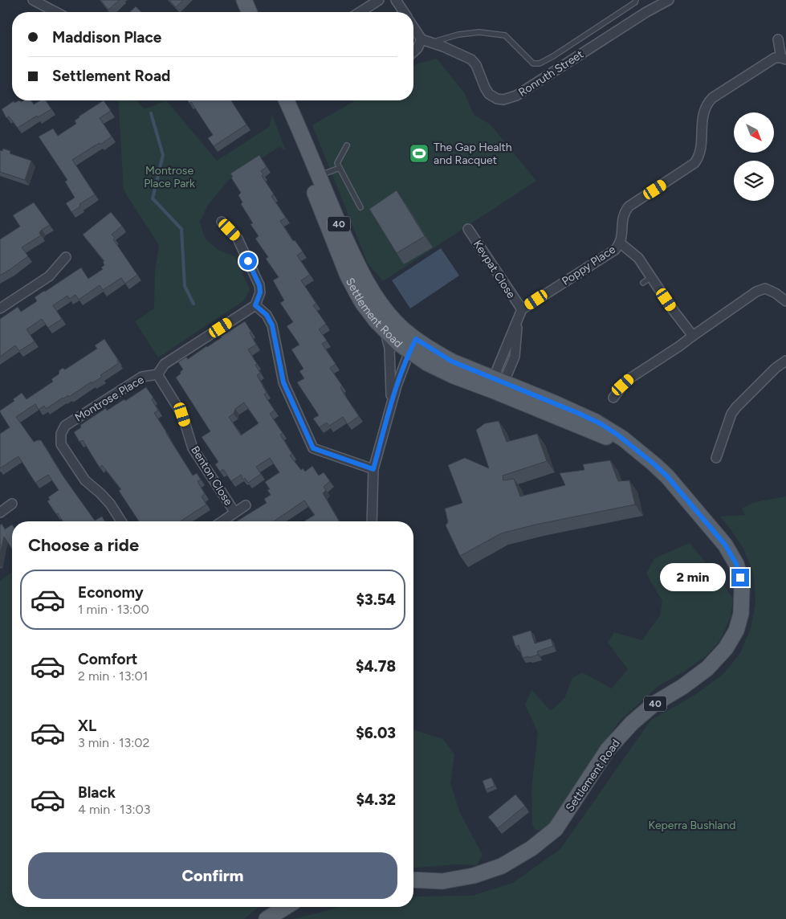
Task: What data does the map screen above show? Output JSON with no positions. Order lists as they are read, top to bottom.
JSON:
{
  "streets": {
    "main road": ["40", "Settlement Road"],
    "street": [
      "Ronruth Street",
      "Poppy Place",
      "Kevpat Close",
      "Montrose Place",
      "Benton Close"
    ]
  },
  "crossings": [
    ["Poppy Place", "Kevpat Close"],
    ["Montrose Place", "Benton Close"]
  ],
  "parks": ["Montrose Place Park", "Keperra Bushland"],
  "places": {
    "sports": ["The Gap Health and Racquet"]
  },
  "north": "bottom right",
  "page": {
    "banner": ["Maddison Place", "Settlement Road"],
    "heading": "Choose a ride",
    "bubble": "2 min",
    "list": [
      {
        "name": "Economy",
        "note": "1 min · 13:00",
        "value": "$3.54"
      },
      {
        "name": "Comfort",
        "note": "2 min · 13:01",
        "value": "$4.78"
      },
      {
        "name": "XL",
        "note": "3 min · 13:02",
        "value": "$6.03"
      },
      {
        "name": "Black",
        "note": "4 min · 13:03",
        "value": "$4.32"
      }
    ],
    "buttons": "Confirm"
  }
}
